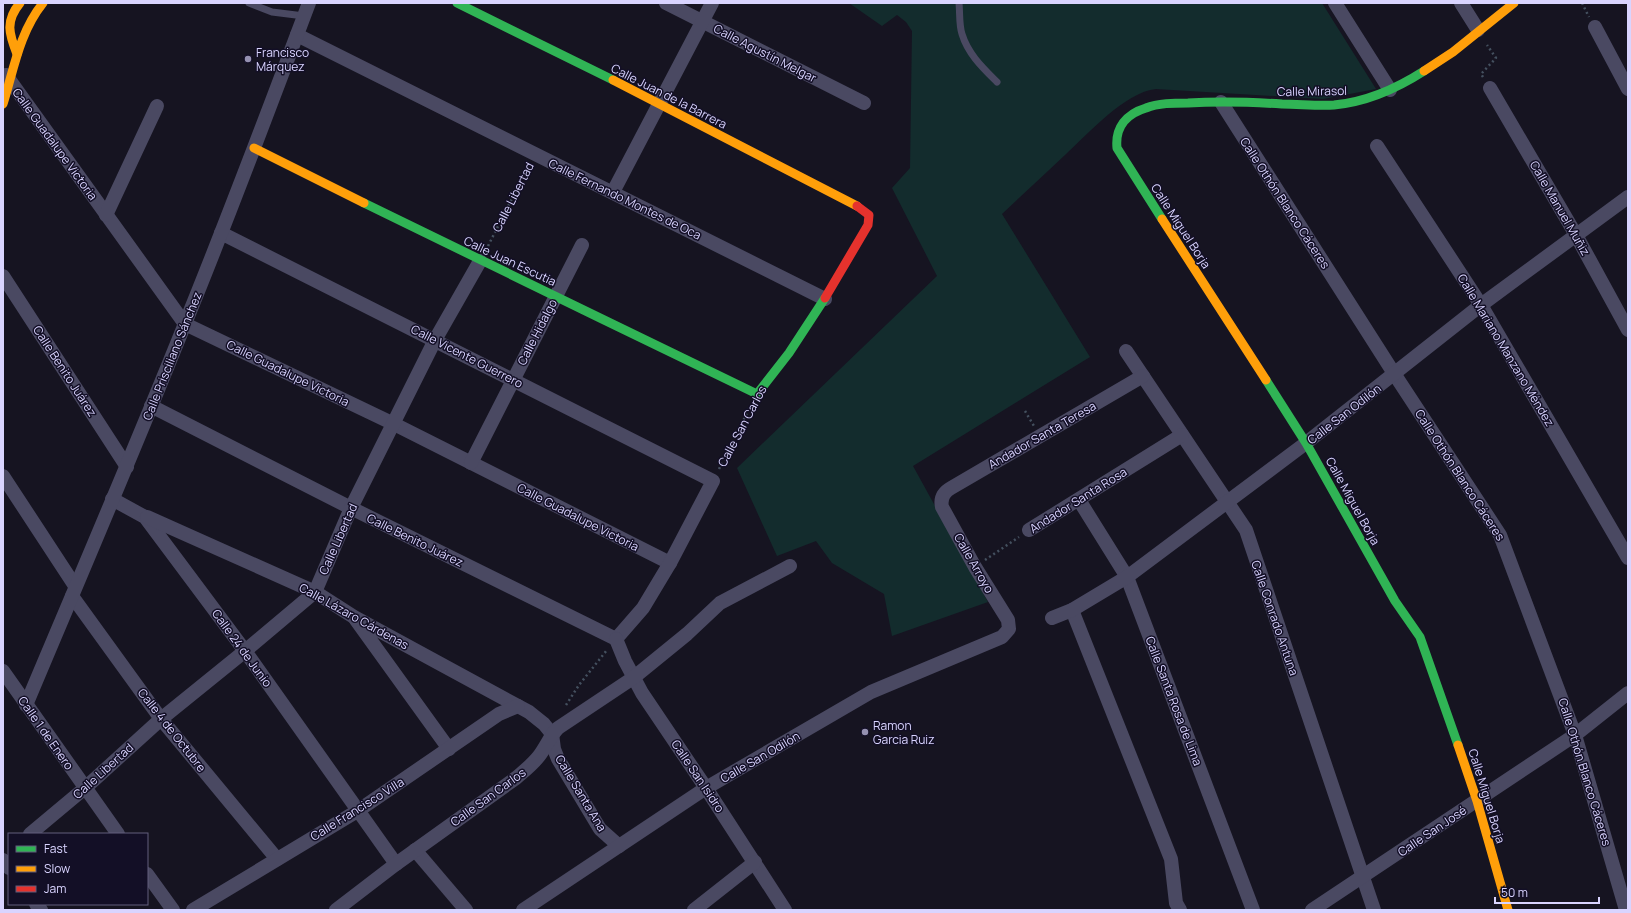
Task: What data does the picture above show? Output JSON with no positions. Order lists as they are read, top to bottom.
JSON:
{
  "streets": {
    "street": [
      "Calle Agustín Melgar",
      "Calle Mirasol",
      "Calle Juan de la Barrera",
      "Calle Guadalupe Victoria",
      "Calle Libertad",
      "Calle Fernando Montes de Oca",
      "Calle Othón Blanco Cáceres",
      "Calle Manuel Muñiz",
      "Calle Miguel Borja",
      "Calle Juan Escutia",
      "Calle Hidalgo",
      "Calle Mariano Manzano Méndez",
      "Calle Prisciliano Sánchez",
      "Calle Vicente Guerrero",
      "Calle Benito Juárez",
      "Calle San Odilón",
      "Calle San Carlos",
      "Andador Santa Teresa",
      "Andador Santa Rosa",
      "Calle Arroyo",
      "Calle Lázaro Cárdenas",
      "Calle Conrado Antuna",
      "Calle 24 de Junio",
      "Calle Santa Rosa de Lima",
      "Calle 4 de Octubre",
      "Calle 1 de Enero",
      "Calle San Isidro",
      "Calle Santa Ana",
      "Calle Francisco Villa",
      "Calle San José"
    ]
  },
  "crossings": [
    ["Calle Mirasol", "Calle Othón Blanco Cáceres"],
    ["Calle Mirasol", "Calle Miguel Borja"],
    ["Calle Juan de la Barrera", "Calle San Carlos"],
    ["Calle Guadalupe Victoria", "Calle Libertad"],
    ["Calle Guadalupe Victoria", "Calle Hidalgo"],
    ["Calle Guadalupe Victoria", "Calle Prisciliano Sánchez"],
    ["Calle Guadalupe Victoria", "Calle San Carlos"],
    ["Calle Libertad", "Calle Fernando Montes de Oca"],
    ["Calle Libertad", "Calle Juan Escutia"],
    ["Calle Libertad", "Calle Vicente Guerrero"],
    ["Calle Libertad", "Calle Benito Juárez"],
    ["Calle Libertad", "Calle Lázaro Cárdenas"],
    ["Calle Libertad", "Calle 24 de Junio"],
    ["Calle Libertad", "Calle 4 de Octubre"],
    ["Calle Libertad", "Calle 1 de Enero"],
    ["Calle Fernando Montes de Oca", "Calle Prisciliano Sánchez"],
    ["Calle Fernando Montes de Oca", "Calle San Carlos"],
    ["Calle Othón Blanco Cáceres", "Calle San Odilón"],
    ["Calle Othón Blanco Cáceres", "Calle San José"],
    ["Calle Manuel Muñiz", "Calle San Odilón"],
    ["Calle Miguel Borja", "Calle San Odilón"],
    ["Calle Miguel Borja", "Calle San José"],
    ["Calle Juan Escutia", "Calle Hidalgo"],
    ["Calle Juan Escutia", "Calle Prisciliano Sánchez"],
    ["Calle Juan Escutia", "Calle San Carlos"],
    ["Calle Hidalgo", "Calle Vicente Guerrero"],
    ["Calle Mariano Manzano Méndez", "Calle San Odilón"],
    ["Calle Prisciliano Sánchez", "Calle Vicente Guerrero"],
    ["Calle Prisciliano Sánchez", "Calle Benito Juárez"],
    ["Calle Prisciliano Sánchez", "Calle 24 de Junio"],
    ["Calle Prisciliano Sánchez", "Calle 4 de Octubre"],
    ["Calle Prisciliano Sánchez", "Calle 1 de Enero"],
    ["Calle Vicente Guerrero", "Calle San Carlos"],
    ["Calle Benito Juárez", "Calle San Carlos"],
    ["Calle Benito Juárez", "Calle San Isidro"],
    ["Calle San Odilón", "Calle Arroyo"],
    ["Calle San Odilón", "Calle Conrado Antuna"],
    ["Calle San Odilón", "Calle Santa Rosa de Lima"],
    ["Calle San Odilón", "Calle San Isidro"],
    ["Calle San Odilón", "Calle Santa Ana"],
    ["Calle San Carlos", "Calle Lázaro Cárdenas"],
    ["Calle San Carlos", "Calle 24 de Junio"],
    ["Calle San Carlos", "Calle San Isidro"],
    ["Calle San Carlos", "Calle Santa Ana"],
    ["Andador Santa Teresa", "Calle Arroyo"],
    ["Andador Santa Teresa", "Calle Conrado Antuna"],
    ["Andador Santa Rosa", "Calle Arroyo"],
    ["Andador Santa Rosa", "Calle Conrado Antuna"],
    ["Andador Santa Rosa", "Calle Santa Rosa de Lima"],
    ["Calle Lázaro Cárdenas", "Calle 24 de Junio"],
    ["Calle Lázaro Cárdenas", "Calle Santa Ana"],
    ["Calle Lázaro Cárdenas", "Calle Francisco Villa"],
    ["Calle Conrado Antuna", "Calle San José"],
    ["Calle 24 de Junio", "Calle Francisco Villa"],
    ["Calle 4 de Octubre", "Calle Francisco Villa"]
  ],
  "places": ["Francisco Márquez", "Ramon Garcia Ruiz"],
  "legend": ["Fast", "Slow", "Jam"],
  "scale_bar": "50 m"
}
